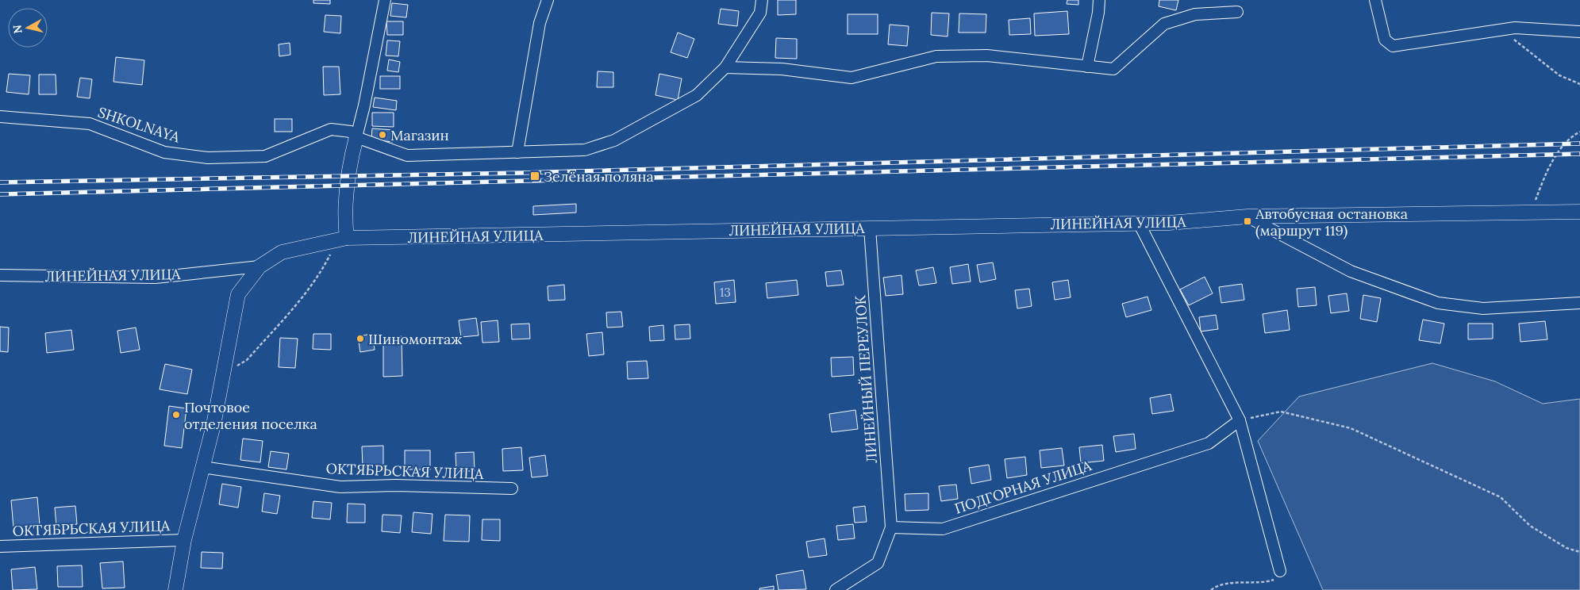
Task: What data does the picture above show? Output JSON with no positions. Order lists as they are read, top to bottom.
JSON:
{
  "streets": {
    "street": [
      "SHKOLNAYA",
      "ЛИНЕЙНАЯ УЛИЦА",
      "ЛИНЕЙНЫЙ ПЕРЕУЛОК",
      "ОКТЯБРЬСКАЯ УЛИЦА",
      "ПОДГОРНАЯ УЛИЦА"
    ]
  },
  "crossings": [
    ["ЛИНЕЙНАЯ УЛИЦА", "ЛИНЕЙНЫЙ ПЕРЕУЛОК"],
    ["ЛИНЕЙНЫЙ ПЕРЕУЛОК", "ПОДГОРНАЯ УЛИЦА"]
  ],
  "places": {
    "other": ["Магазин", "Шиномонтаж", "Почтовое отделения поселка"],
    "transit": ["Зелёная поляна", "Автобусная остановка (маршрут 119)"]
  },
  "house_numbers": ["13"],
  "north": "left"
}
